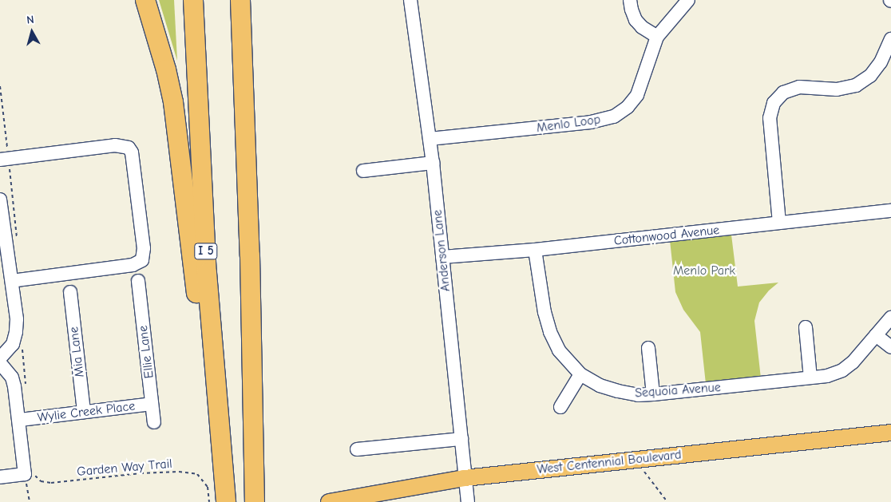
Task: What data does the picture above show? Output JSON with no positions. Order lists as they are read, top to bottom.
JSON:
{
  "streets": {
    "highway": ["I 5"],
    "main road": ["West Centennial Boulevard"],
    "street": [
      "Menlo Loop",
      "Cottonwood Avenue",
      "Anderson Lane",
      "Mia Lane",
      "Ellie Lane",
      "Sequoia Avenue",
      "Wylie Creek Place"
    ],
    "path": ["Garden Way Trail"]
  },
  "crossings": [
    ["Menlo Loop", "Anderson Lane"],
    ["Cottonwood Avenue", "Anderson Lane"],
    ["Cottonwood Avenue", "Sequoia Avenue"],
    ["Anderson Lane", "West Centennial Boulevard"],
    ["Mia Lane", "Wylie Creek Place"],
    ["Ellie Lane", "Wylie Creek Place"]
  ],
  "parks": ["Menlo Park"],
  "north": "top"
}
